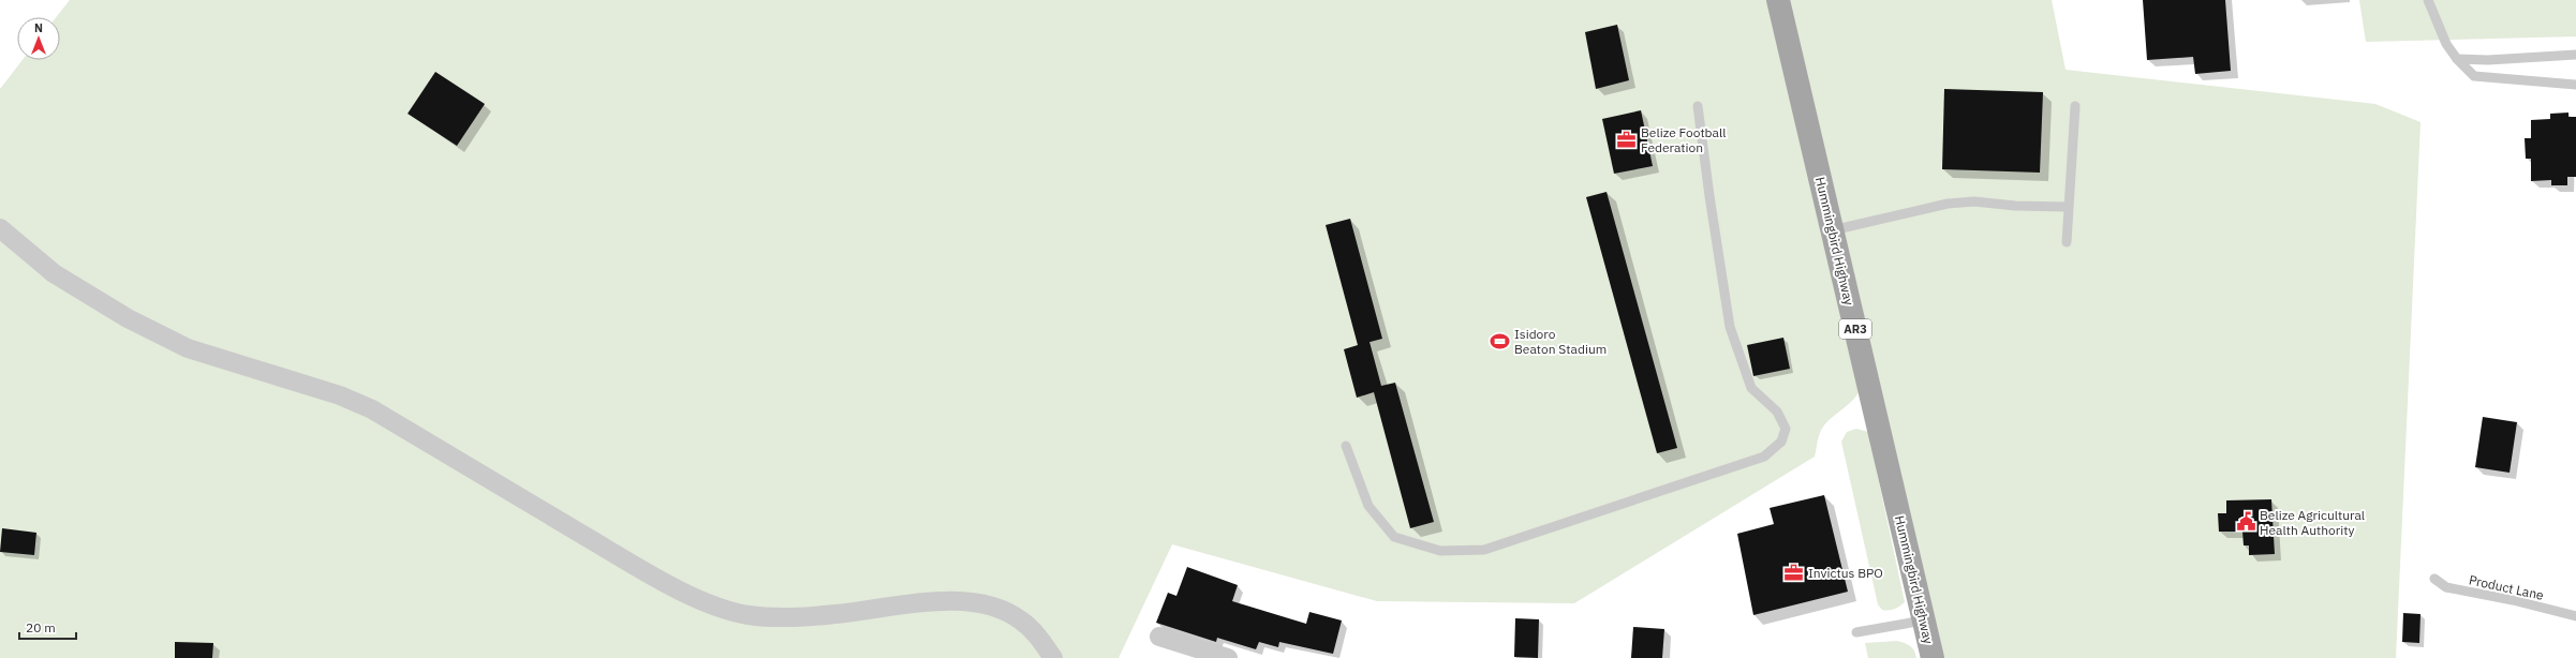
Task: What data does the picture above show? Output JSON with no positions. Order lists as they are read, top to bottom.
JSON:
{
  "streets": {
    "main road": ["Hummingbird Highway", "AR3"],
    "lane": ["Product Lane"]
  },
  "places": {
    "office": ["Belize Football Federation", "Invictus BPO"],
    "sports": ["Isidoro Beaton Stadium"],
    "public building": ["Belize Agricultural Health Authority"]
  },
  "scale_bar": "20 m",
  "north": "top"
}
